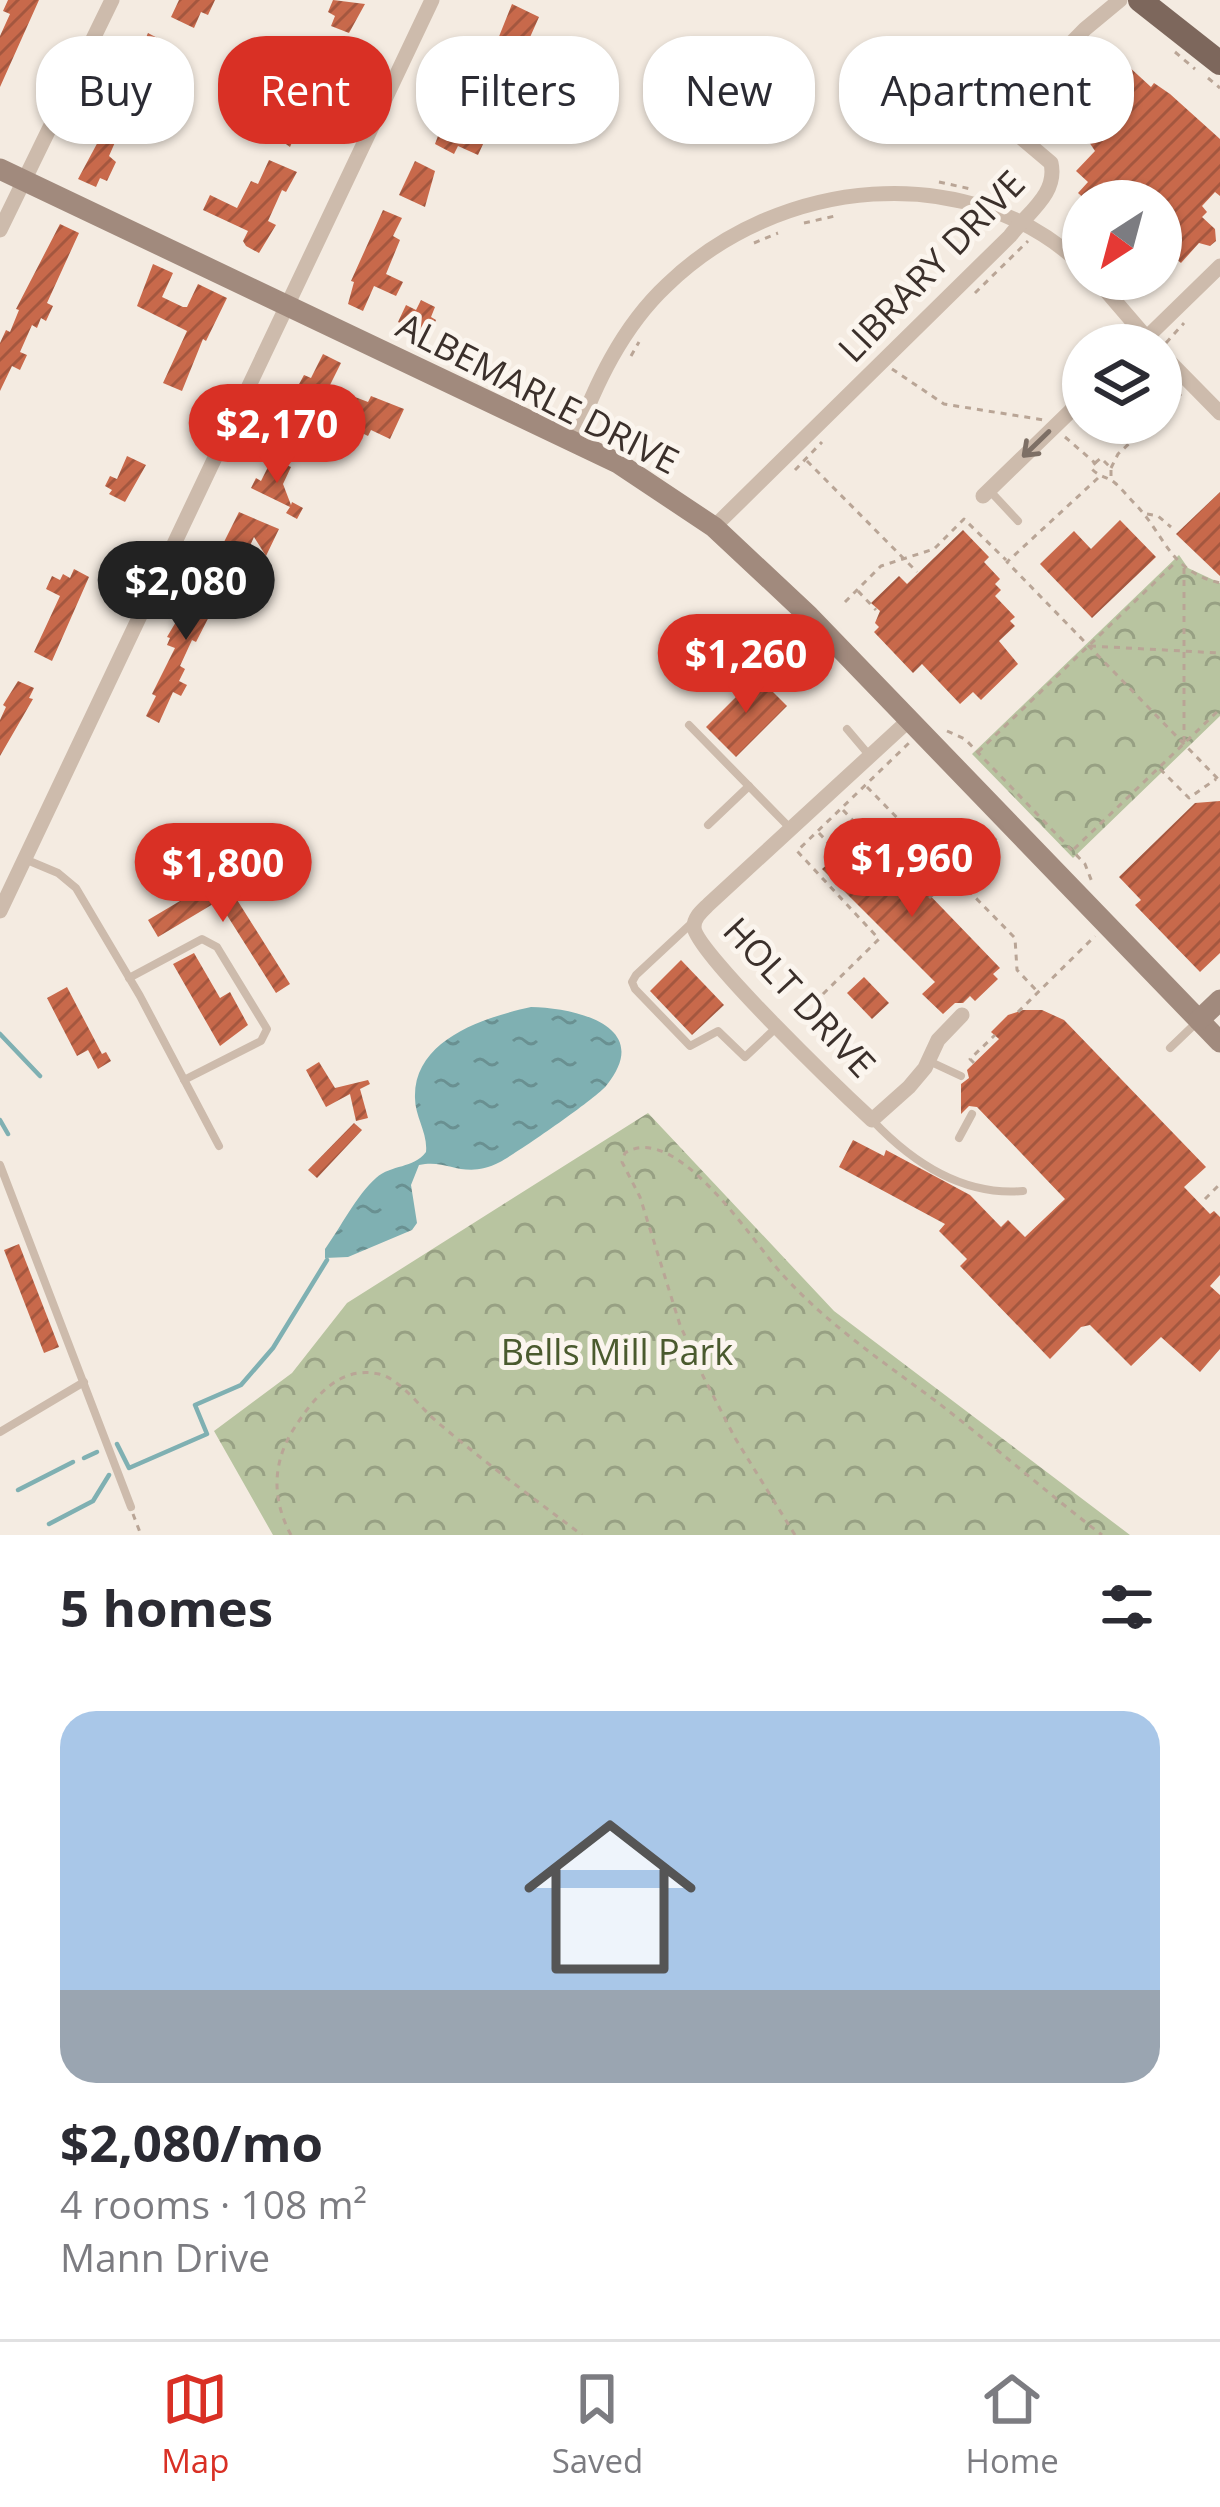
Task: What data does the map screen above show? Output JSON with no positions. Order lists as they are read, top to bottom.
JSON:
{
  "streets": {
    "street": ["LIBRARY DRIVE", "ALBEMARLE DRIVE", "HOLT DRIVE"]
  },
  "crossings": [
    ["LIBRARY DRIVE", "ALBEMARLE DRIVE"],
    ["ALBEMARLE DRIVE", "HOLT DRIVE"]
  ],
  "parks": ["Bells Mill Park"],
  "north": "bottom left",
  "page": {
    "chip": [
      "Buy",
      "Rent",
      "Filters",
      "New",
      "Apartment"
    ],
    "price": [
      "$2,170",
      "$2,080",
      "$1,260",
      "$1,960",
      "$1,800"
    ],
    "heading": "5 homes",
    "list": [
      {
        "name": "$2,080/mo",
        "note": "4 rooms · 108 m² · Mann Drive"
      }
    ],
    "tabs": ["Map", "Saved", "Home"]
  }
}
